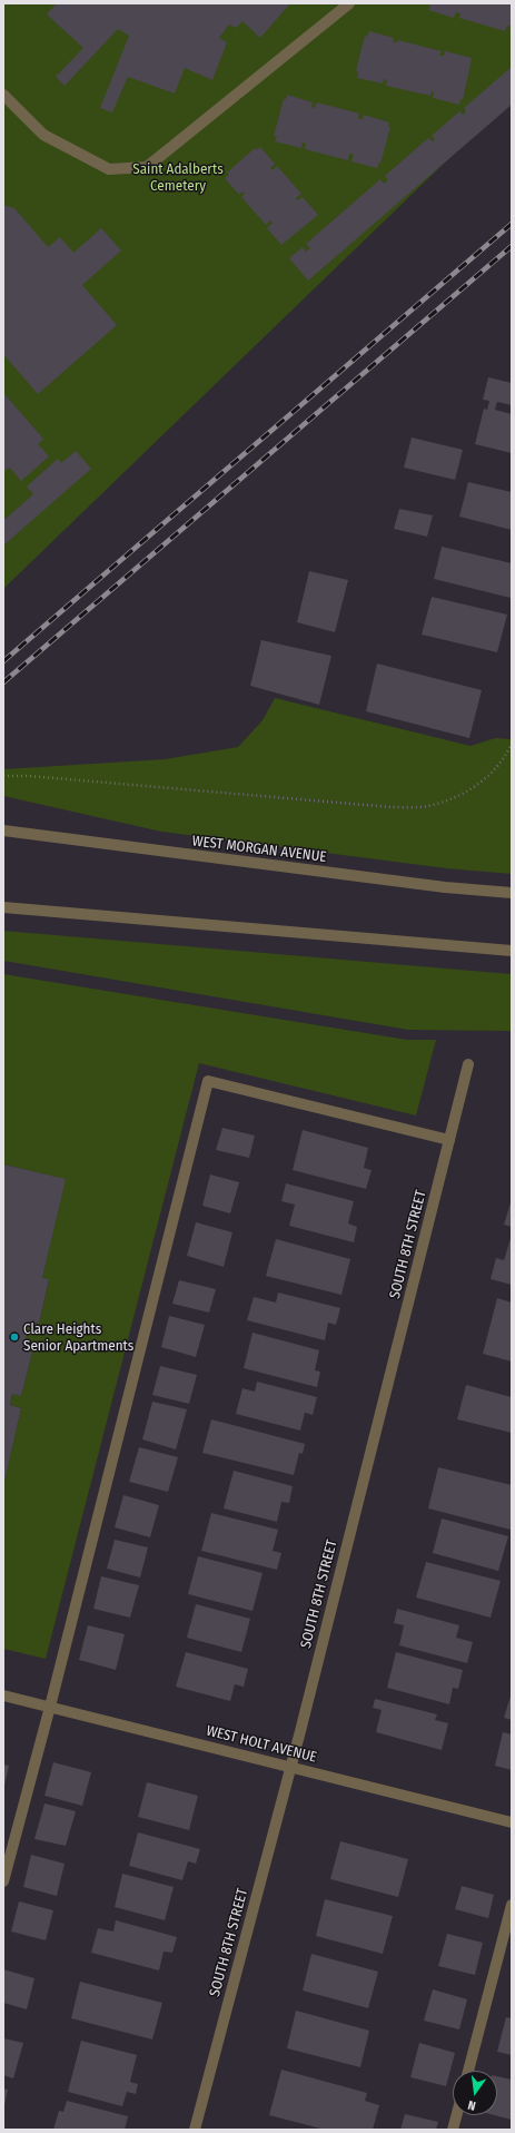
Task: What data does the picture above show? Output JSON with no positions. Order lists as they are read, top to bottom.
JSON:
{
  "streets": {
    "street": ["WEST MORGAN AVENUE", "SOUTH 8TH STREET", "WEST HOLT AVENUE"]
  },
  "crossings": [
    ["SOUTH 8TH STREET", "WEST HOLT AVENUE"]
  ],
  "parks": ["Saint Adalberts Cemetery"],
  "places": ["Clare Heights Senior Apartments"],
  "north": "bottom"
}
